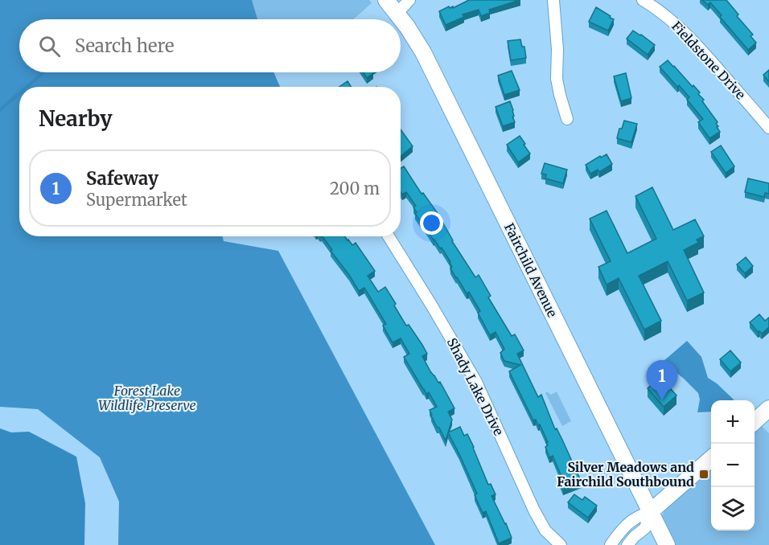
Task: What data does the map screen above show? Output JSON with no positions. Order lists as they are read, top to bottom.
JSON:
{
  "streets": {
    "main road": ["Fairchild Avenue"],
    "street": ["Fieldstone Drive", "Shady Lake Drive"]
  },
  "parks": ["Forest Lake Wildlife Preserve"],
  "places": {
    "transit": ["Silver Meadows and Fairchild Southbound"]
  },
  "page": {
    "search": "Search here",
    "heading": "Nearby",
    "list": [
      {
        "mark": "1",
        "name": "Safeway",
        "note": "Supermarket",
        "value": "200 m"
      }
    ],
    "pins": "1",
    "map_buttons": ["+", "−"]
  }
}
